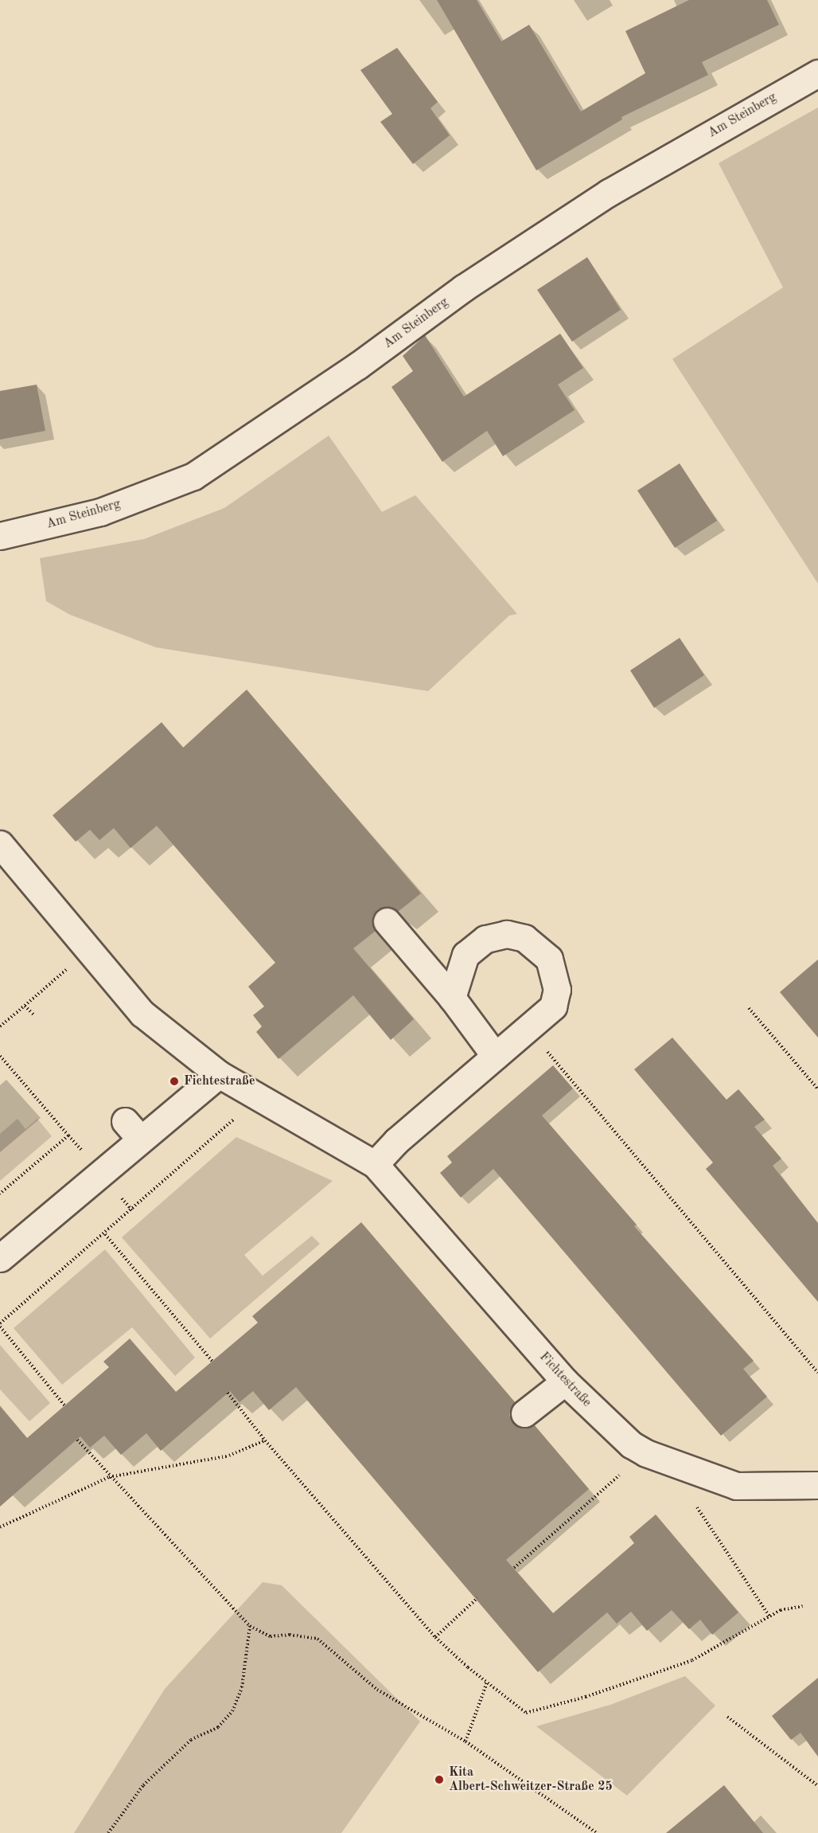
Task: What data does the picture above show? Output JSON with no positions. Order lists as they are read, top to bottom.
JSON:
{
  "streets": {
    "street": ["Am Steinberg", "Fichtestraße"]
  },
  "places": ["Fichtestraße", "Kita Albert-Schweitzer-Straße 25"]
}
